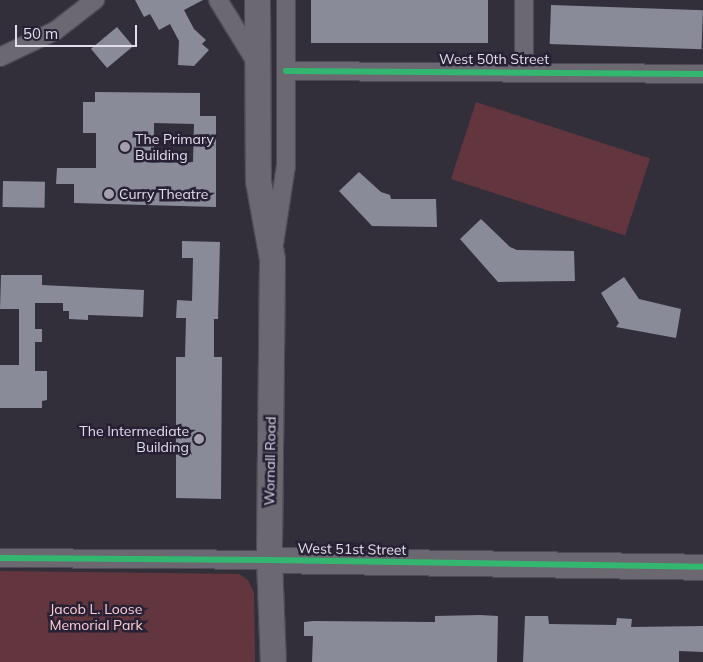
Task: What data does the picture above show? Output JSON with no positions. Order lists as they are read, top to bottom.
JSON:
{
  "streets": {
    "main road": ["Wornall Road", "West 51st Street"],
    "street": ["West 50th Street"]
  },
  "crossings": [
    ["West 50th Street", "Wornall Road"],
    ["Wornall Road", "West 51st Street"]
  ],
  "parks": ["Jacob L. Loose Memorial Park"],
  "places": ["The Primary Building", "Curry Theatre", "The Intermediate Building"],
  "scale_bar": "50 m"
}
